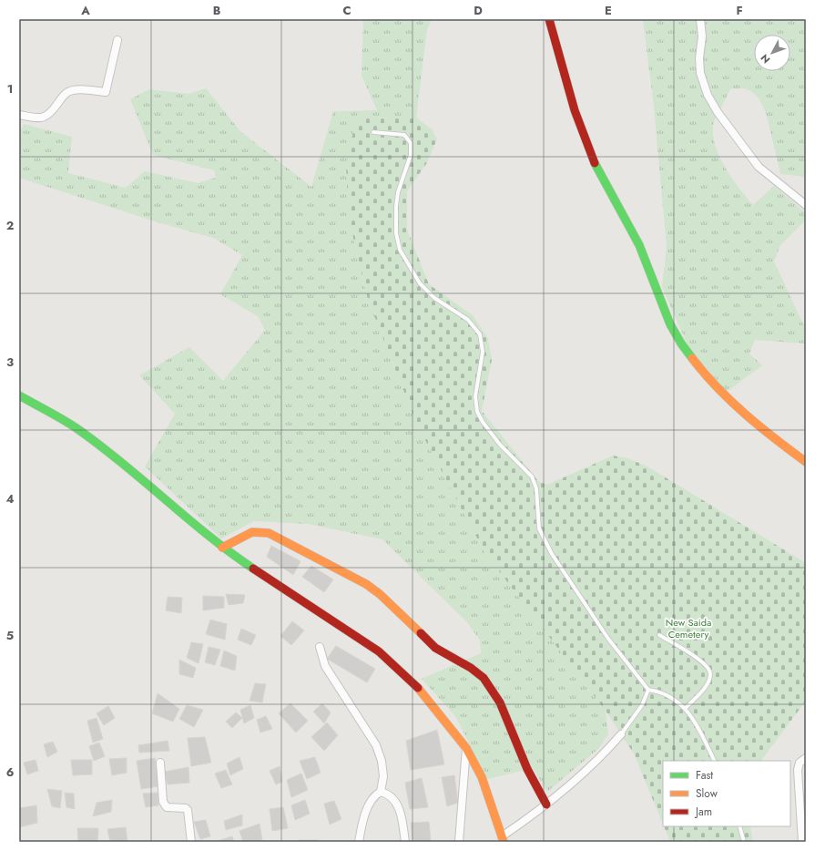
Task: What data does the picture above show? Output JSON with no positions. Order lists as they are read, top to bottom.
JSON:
{
  "parks": ["New Saida Cemetery"],
  "legend": ["Fast", "Slow", "Jam"],
  "north": "bottom left",
  "grid": {
    "columns": [
      "A",
      "B",
      "C",
      "D",
      "E",
      "F"
    ],
    "rows": [
      "1",
      "2",
      "3",
      "4",
      "5",
      "6"
    ]
  }
}
